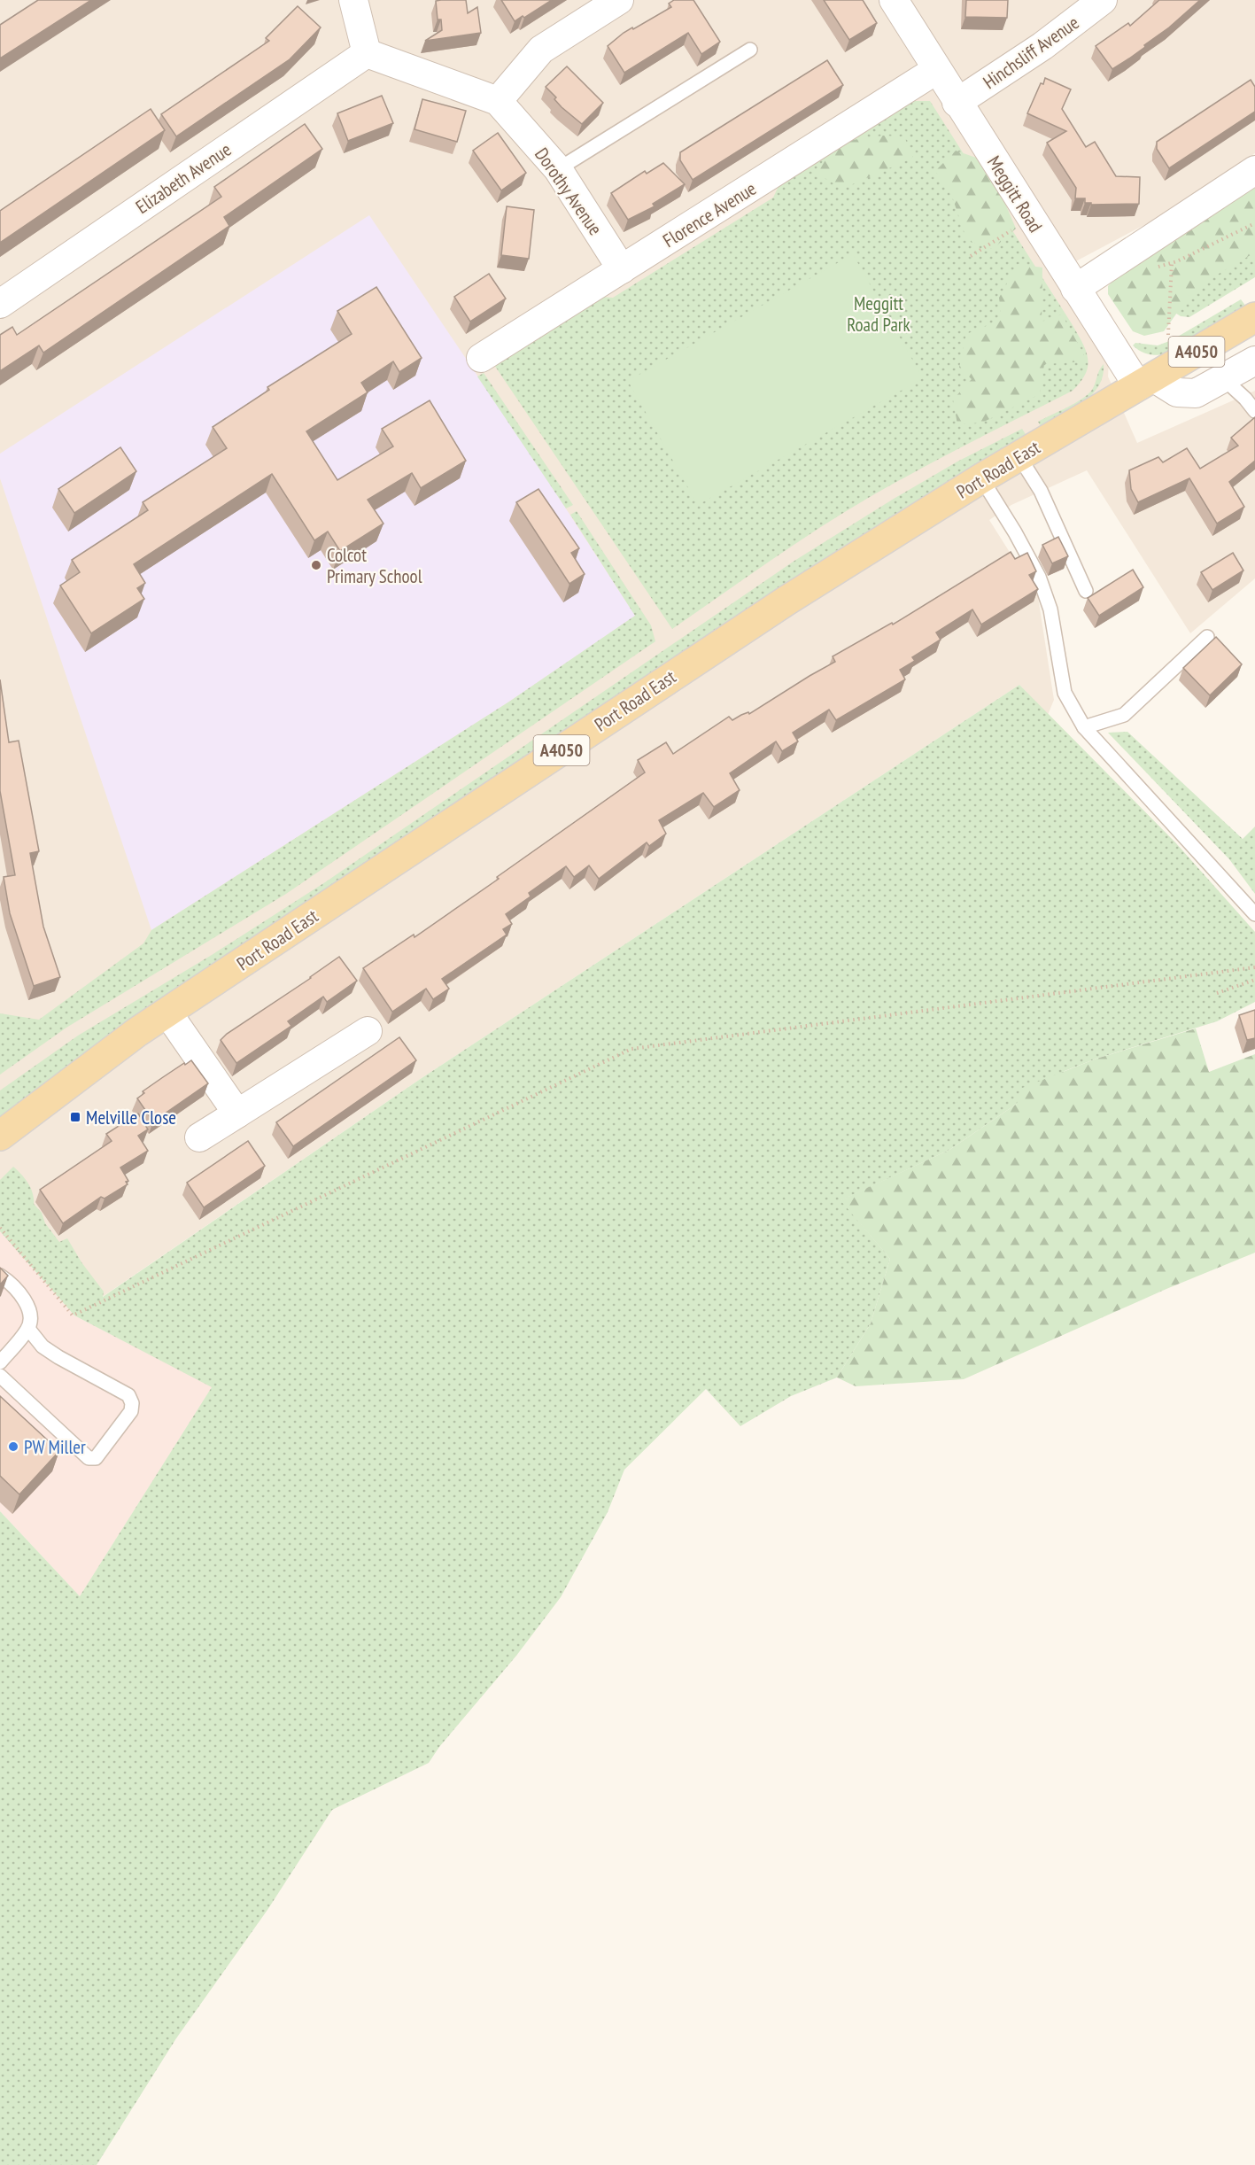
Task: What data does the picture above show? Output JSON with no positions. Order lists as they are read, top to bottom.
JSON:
{
  "streets": {
    "main road": ["A4050", "Port Road East"],
    "street": [
      "Hinchsliff Avenue",
      "Elizabeth Avenue",
      "Dorothy Avenue",
      "Meggitt Road",
      "Florence Avenue"
    ]
  },
  "crossings": [
    ["Hinchsliff Avenue", "Meggitt Road"],
    ["Elizabeth Avenue", "Dorothy Avenue"],
    ["Dorothy Avenue", "Florence Avenue"],
    ["Meggitt Road", "Florence Avenue"],
    ["Meggitt Road", "Port Road East"]
  ],
  "parks": ["Meggitt Road Park"],
  "places": {
    "other": ["Colcot Primary School", "PW Miller"],
    "transit": ["Melville Close"]
  }
}
